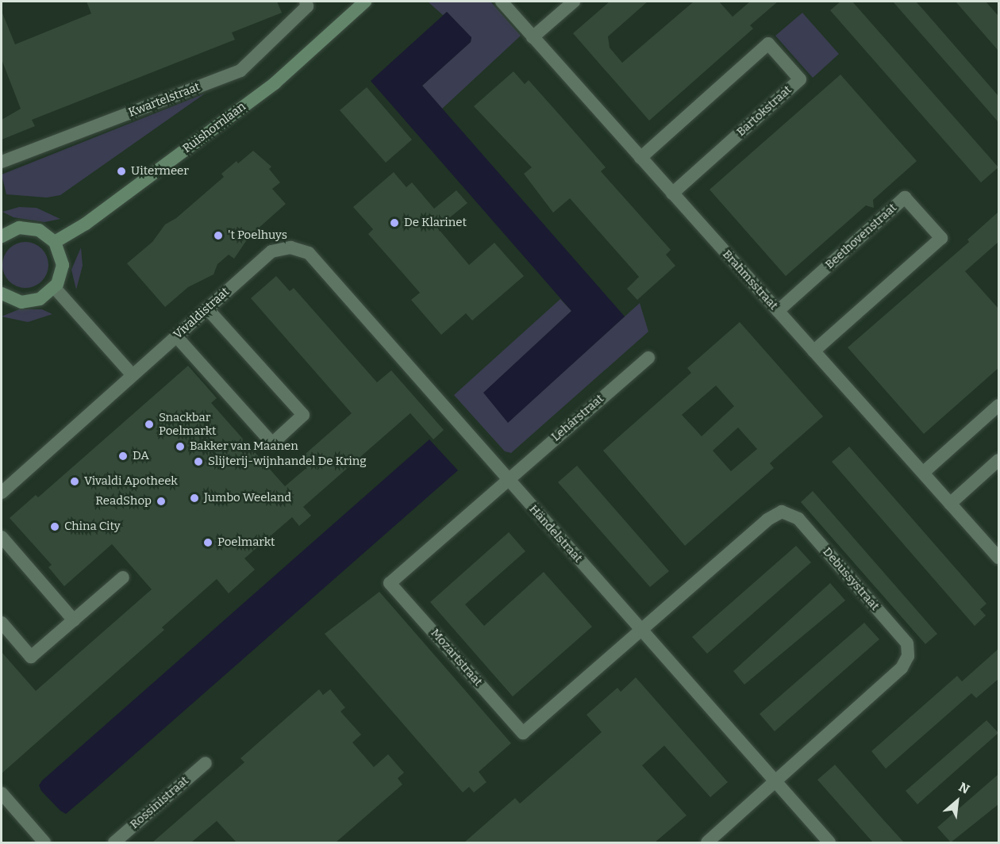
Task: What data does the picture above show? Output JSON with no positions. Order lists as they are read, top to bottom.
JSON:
{
  "streets": {
    "main road": ["Ruishornlaan"],
    "street": [
      "Kwartelstraat",
      "Bartokstraat",
      "Beethovenstraat",
      "Brahmsstraat",
      "Vivaldistraat",
      "Lehárstraat",
      "Händelstraat",
      "Debussystraat",
      "Mozartstraat",
      "Rossinistraat"
    ]
  },
  "crossings": [
    ["Bartokstraat", "Brahmsstraat"],
    ["Beethovenstraat", "Brahmsstraat"],
    ["Vivaldistraat", "Händelstraat"],
    ["Lehárstraat", "Händelstraat"],
    ["Lehárstraat", "Mozartstraat"],
    ["Händelstraat", "Debussystraat"],
    ["Händelstraat", "Mozartstraat"],
    ["Debussystraat", "Mozartstraat"]
  ],
  "places": [
    "Uitermeer",
    "De Klarinet",
    "'t Poelhuys",
    "Snackbar Poelmarkt",
    "Bakker van Maanen",
    "DA",
    "Slijterij-wijnhandel De Kring",
    "Vivaldi Apotheek",
    "Jumbo Weeland",
    "ReadShop",
    "China City",
    "Poelmarkt"
  ],
  "north": "top right"
}
